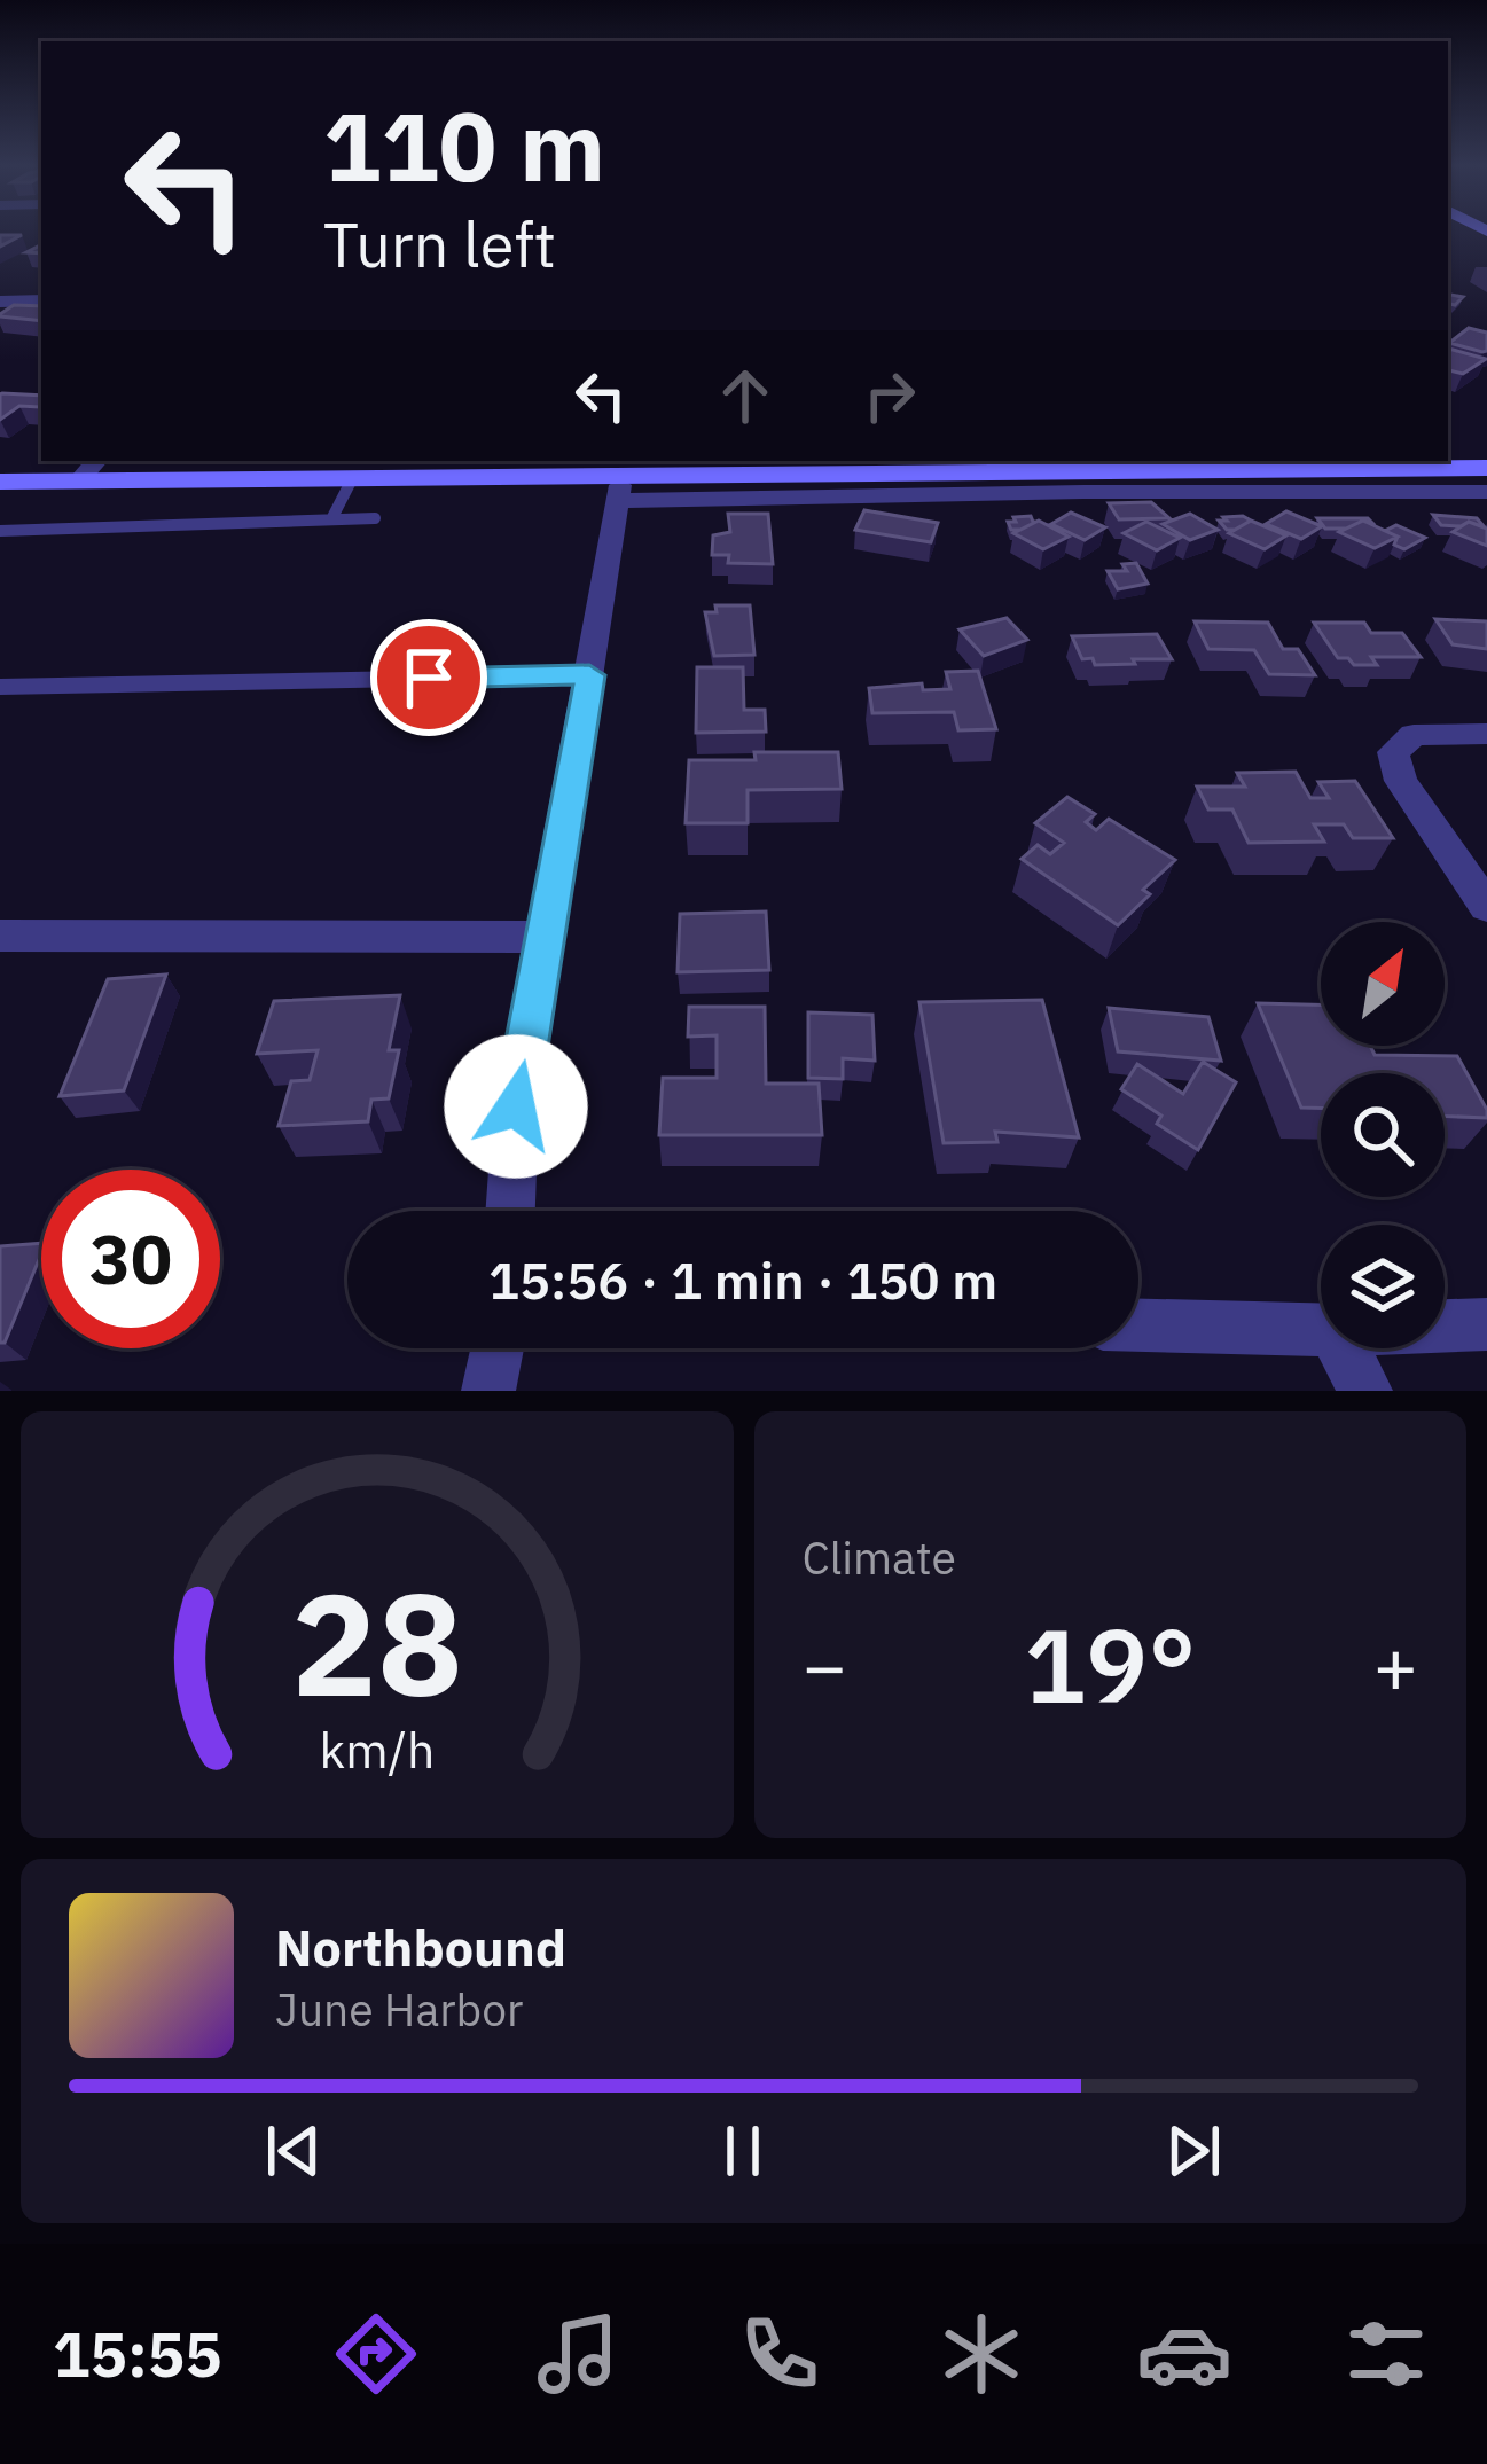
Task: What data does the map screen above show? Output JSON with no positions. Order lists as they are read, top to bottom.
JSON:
{
  "north": "top right",
  "page": {
    "turn": ["110 m", "Turn left"],
    "limit": "30",
    "trip": "15:56 · 1 min · 150 m",
    "tile": "Climate",
    "heat": ["−", "19°", "+"],
    "song": ["Northbound", "June Harbor"],
    "tabs": "15:55",
    "gauge": ["28", "km/h"]
  }
}
